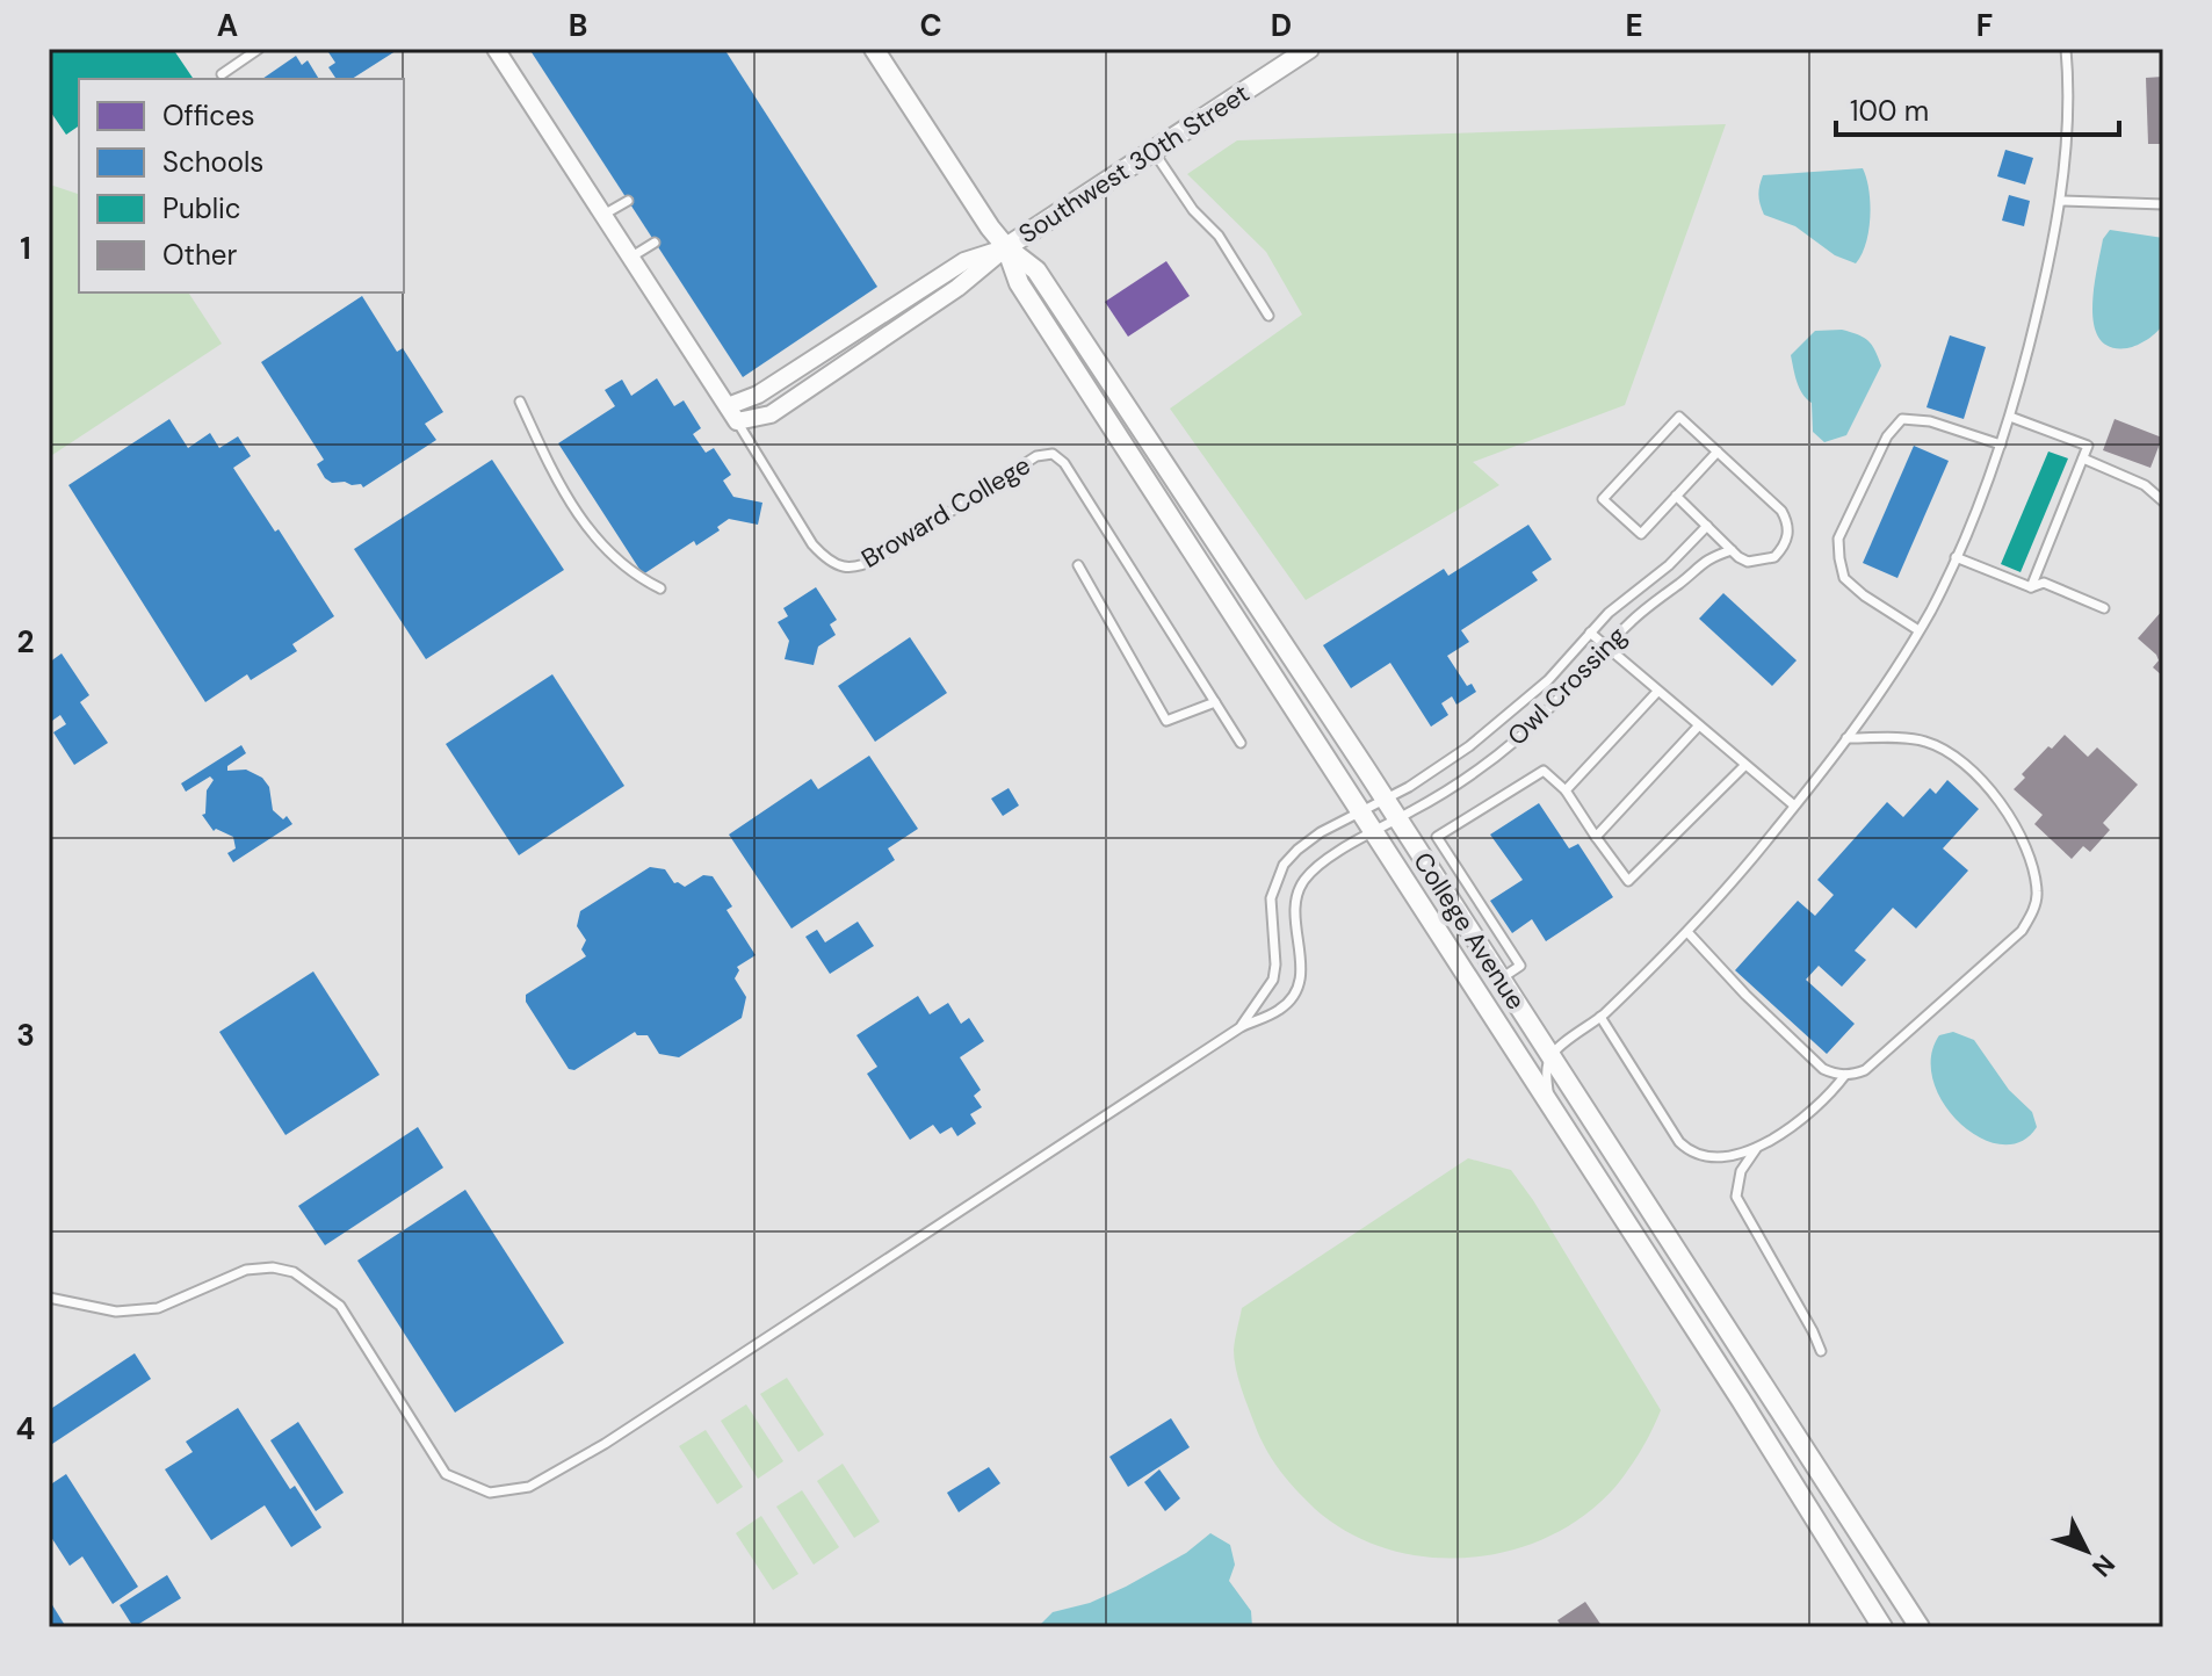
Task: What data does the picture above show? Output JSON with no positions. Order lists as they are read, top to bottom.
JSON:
{
  "streets": {
    "street": ["Southwest 30th Street", "Broward College", "College Avenue"],
    "lane": ["Owl Crossing"]
  },
  "crossings": [
    ["Southwest 30th Street", "College Avenue"],
    ["Owl Crossing", "College Avenue"]
  ],
  "legend": [
    "Offices",
    "Schools",
    "Public",
    "Other"
  ],
  "scale_bar": "100 m",
  "north": "bottom right",
  "grid": {
    "columns": [
      "A",
      "B",
      "C",
      "D",
      "E",
      "F"
    ],
    "rows": [
      "1",
      "2",
      "3",
      "4"
    ]
  }
}
